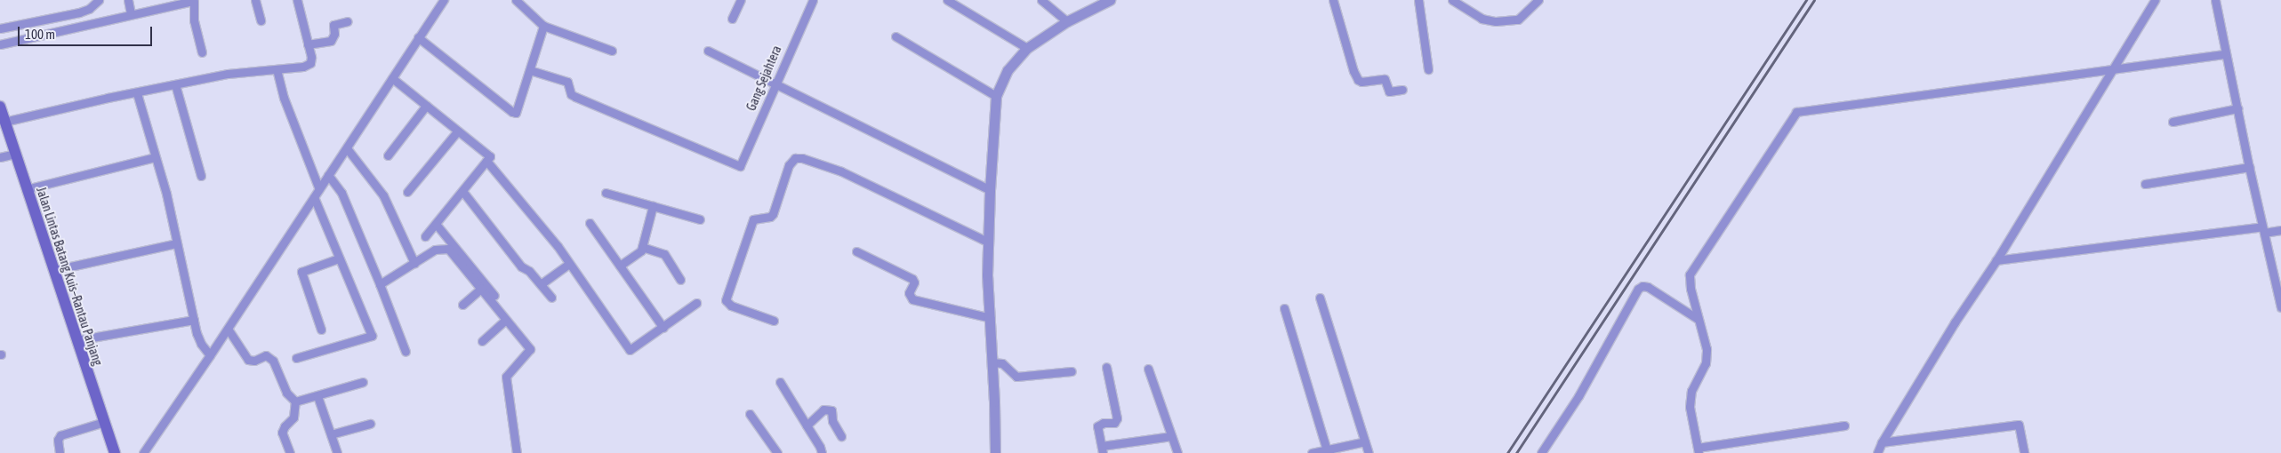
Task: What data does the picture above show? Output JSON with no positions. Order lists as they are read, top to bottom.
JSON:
{
  "streets": {
    "main road": ["Jalan Lintas Batang Kuis–Rantau Panjang"],
    "street": ["Gang Sejahtera"]
  },
  "scale_bar": "100 m"
}
